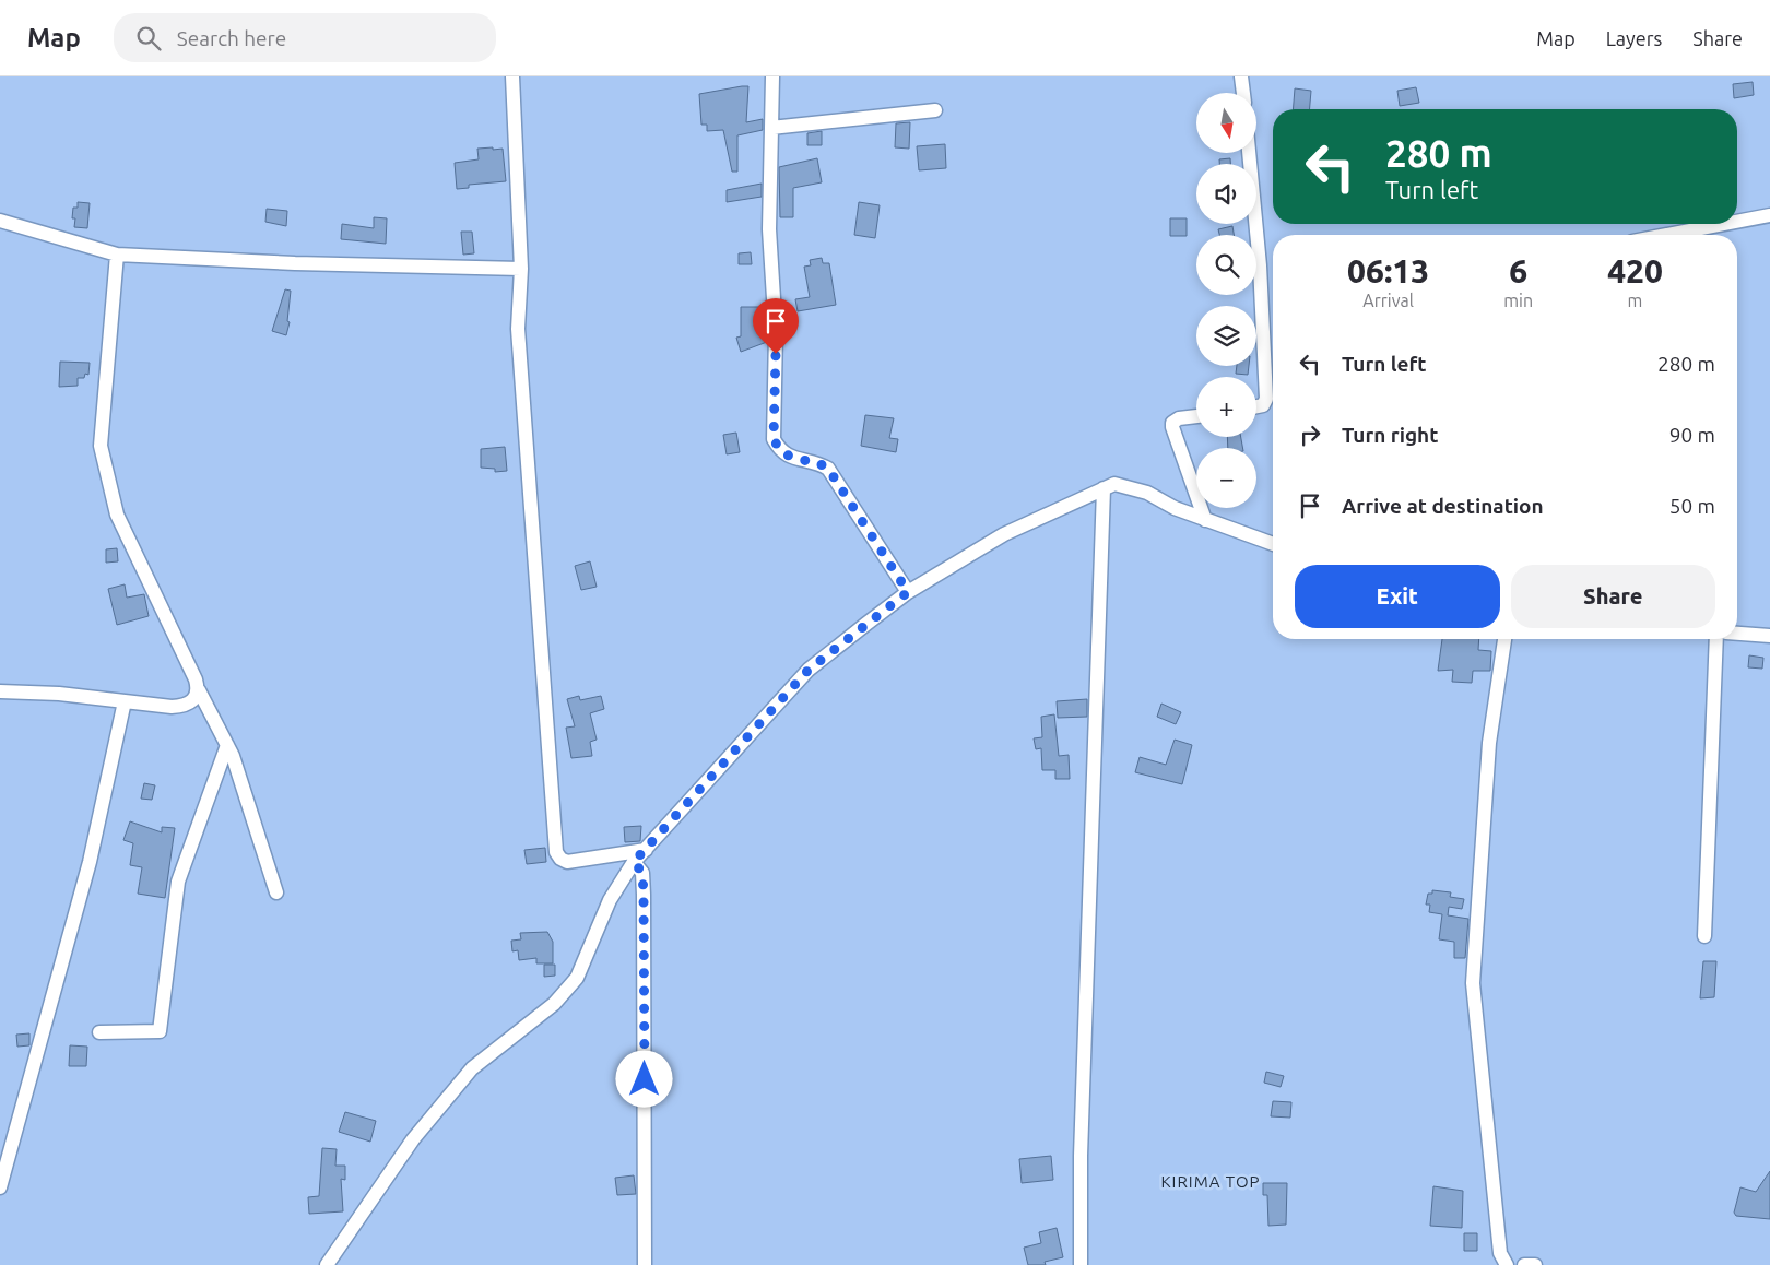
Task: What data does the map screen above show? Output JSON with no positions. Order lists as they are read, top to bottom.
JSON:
{
  "districts": ["KIRIMA TOP"],
  "north": "bottom",
  "page": {
    "header": "Map",
    "search": "Search here",
    "nav": ["Map", "Layers", "Share"],
    "map_buttons": ["+", "−"],
    "turn": ["280 m", "Turn left"],
    "eta": [
      "06:13",
      "Arrival",
      "6",
      "min",
      "420",
      "m"
    ],
    "list": [
      {
        "name": "Turn left",
        "value": "280 m"
      },
      {
        "name": "Turn right",
        "value": "90 m"
      },
      {
        "name": "Arrive at destination",
        "value": "50 m"
      }
    ],
    "buttons": ["Exit", "Share"]
  }
}
